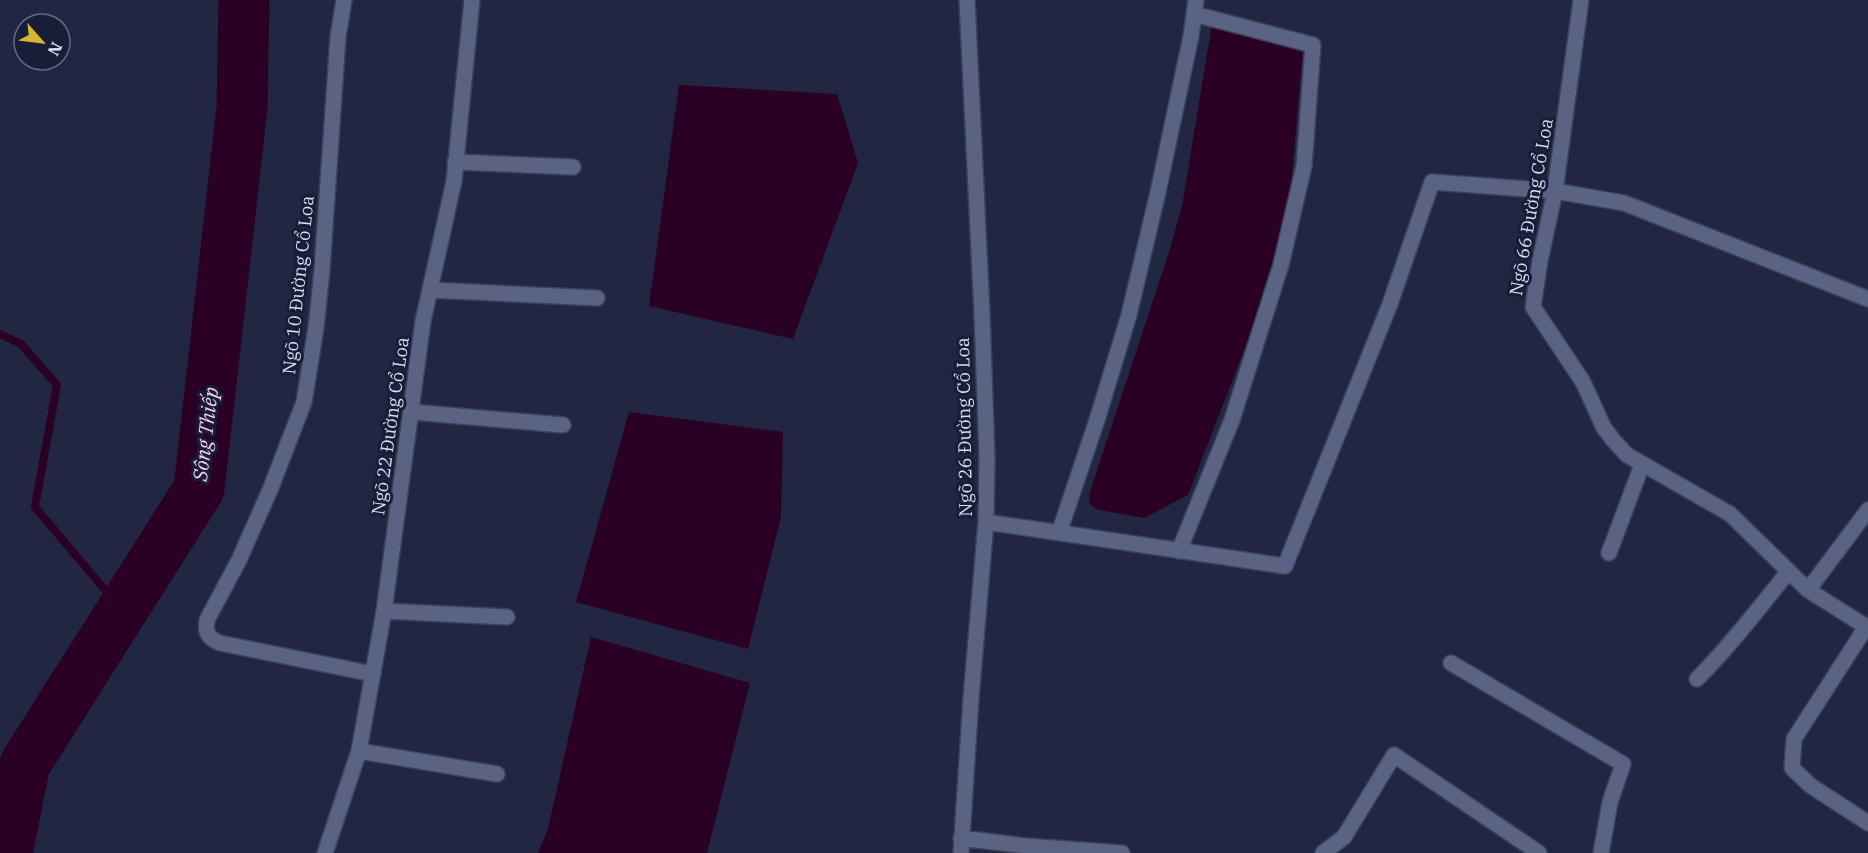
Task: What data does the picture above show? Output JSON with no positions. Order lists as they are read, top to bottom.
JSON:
{
  "streets": {
    "street": [
      "Ngõ 66 Đường Cổ Loa",
      "Ngõ 10 Đường Cổ Loa",
      "Ngõ 22 Đường Cổ Loa",
      "Ngõ 26 Đường Cổ Loa"
    ]
  },
  "crossings": [
    ["Ngõ 10 Đường Cổ Loa", "Ngõ 22 Đường Cổ Loa"]
  ],
  "water": ["Sông Thiếp"],
  "north": "bottom right"
}
